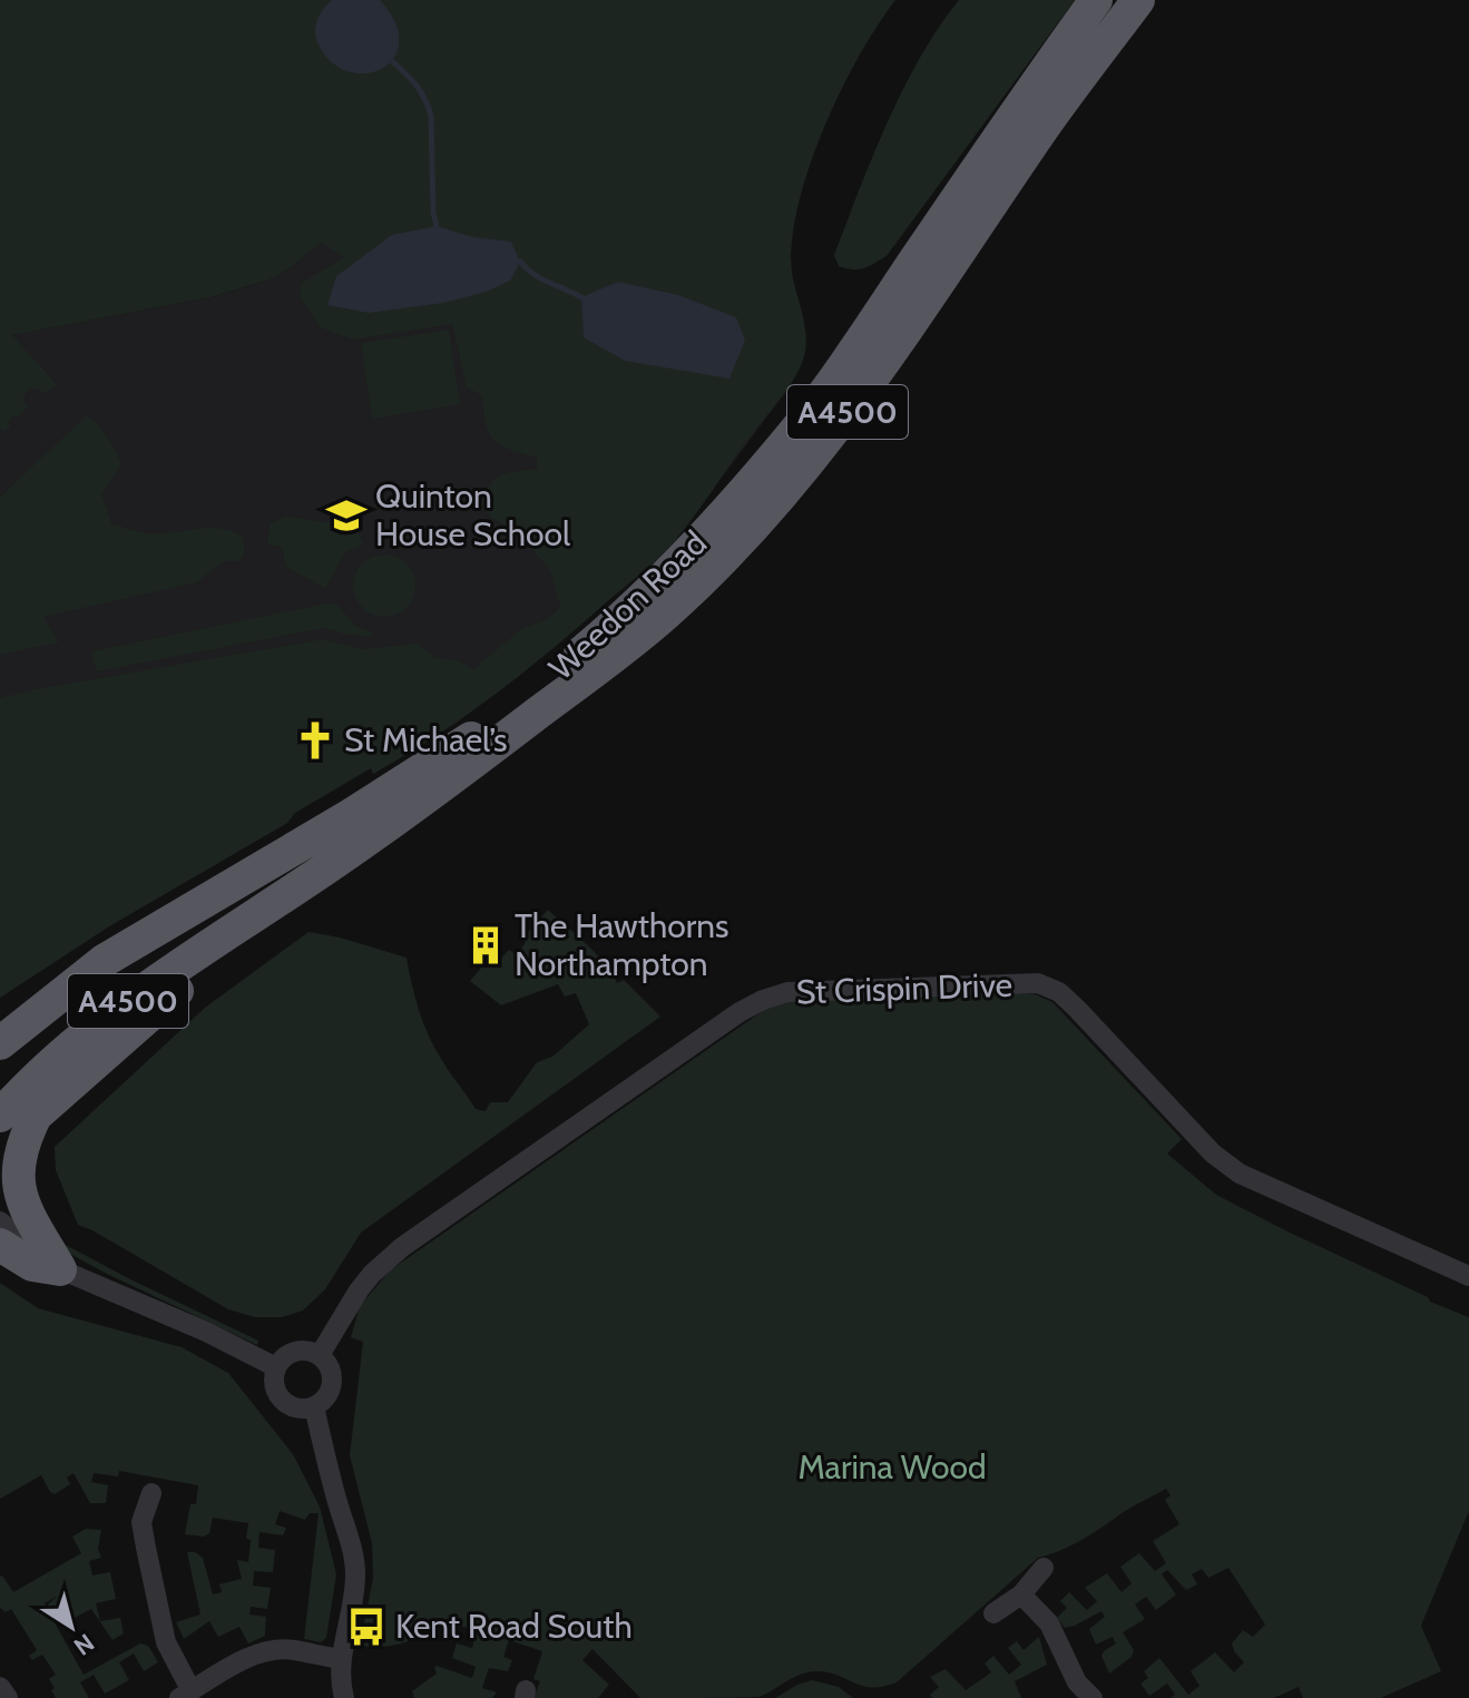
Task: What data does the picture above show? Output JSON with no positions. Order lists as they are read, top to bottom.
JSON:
{
  "streets": {
    "highway": ["A4500", "Weedon Road"],
    "street": ["St Crispin Drive"]
  },
  "parks": ["Marina Wood"],
  "places": {
    "school or university": ["Quinton House School"],
    "church": ["St Michael’s"],
    "building": ["The Hawthorns Northampton"],
    "bus stop": ["Kent Road South"]
  },
  "north": "bottom right"
}
